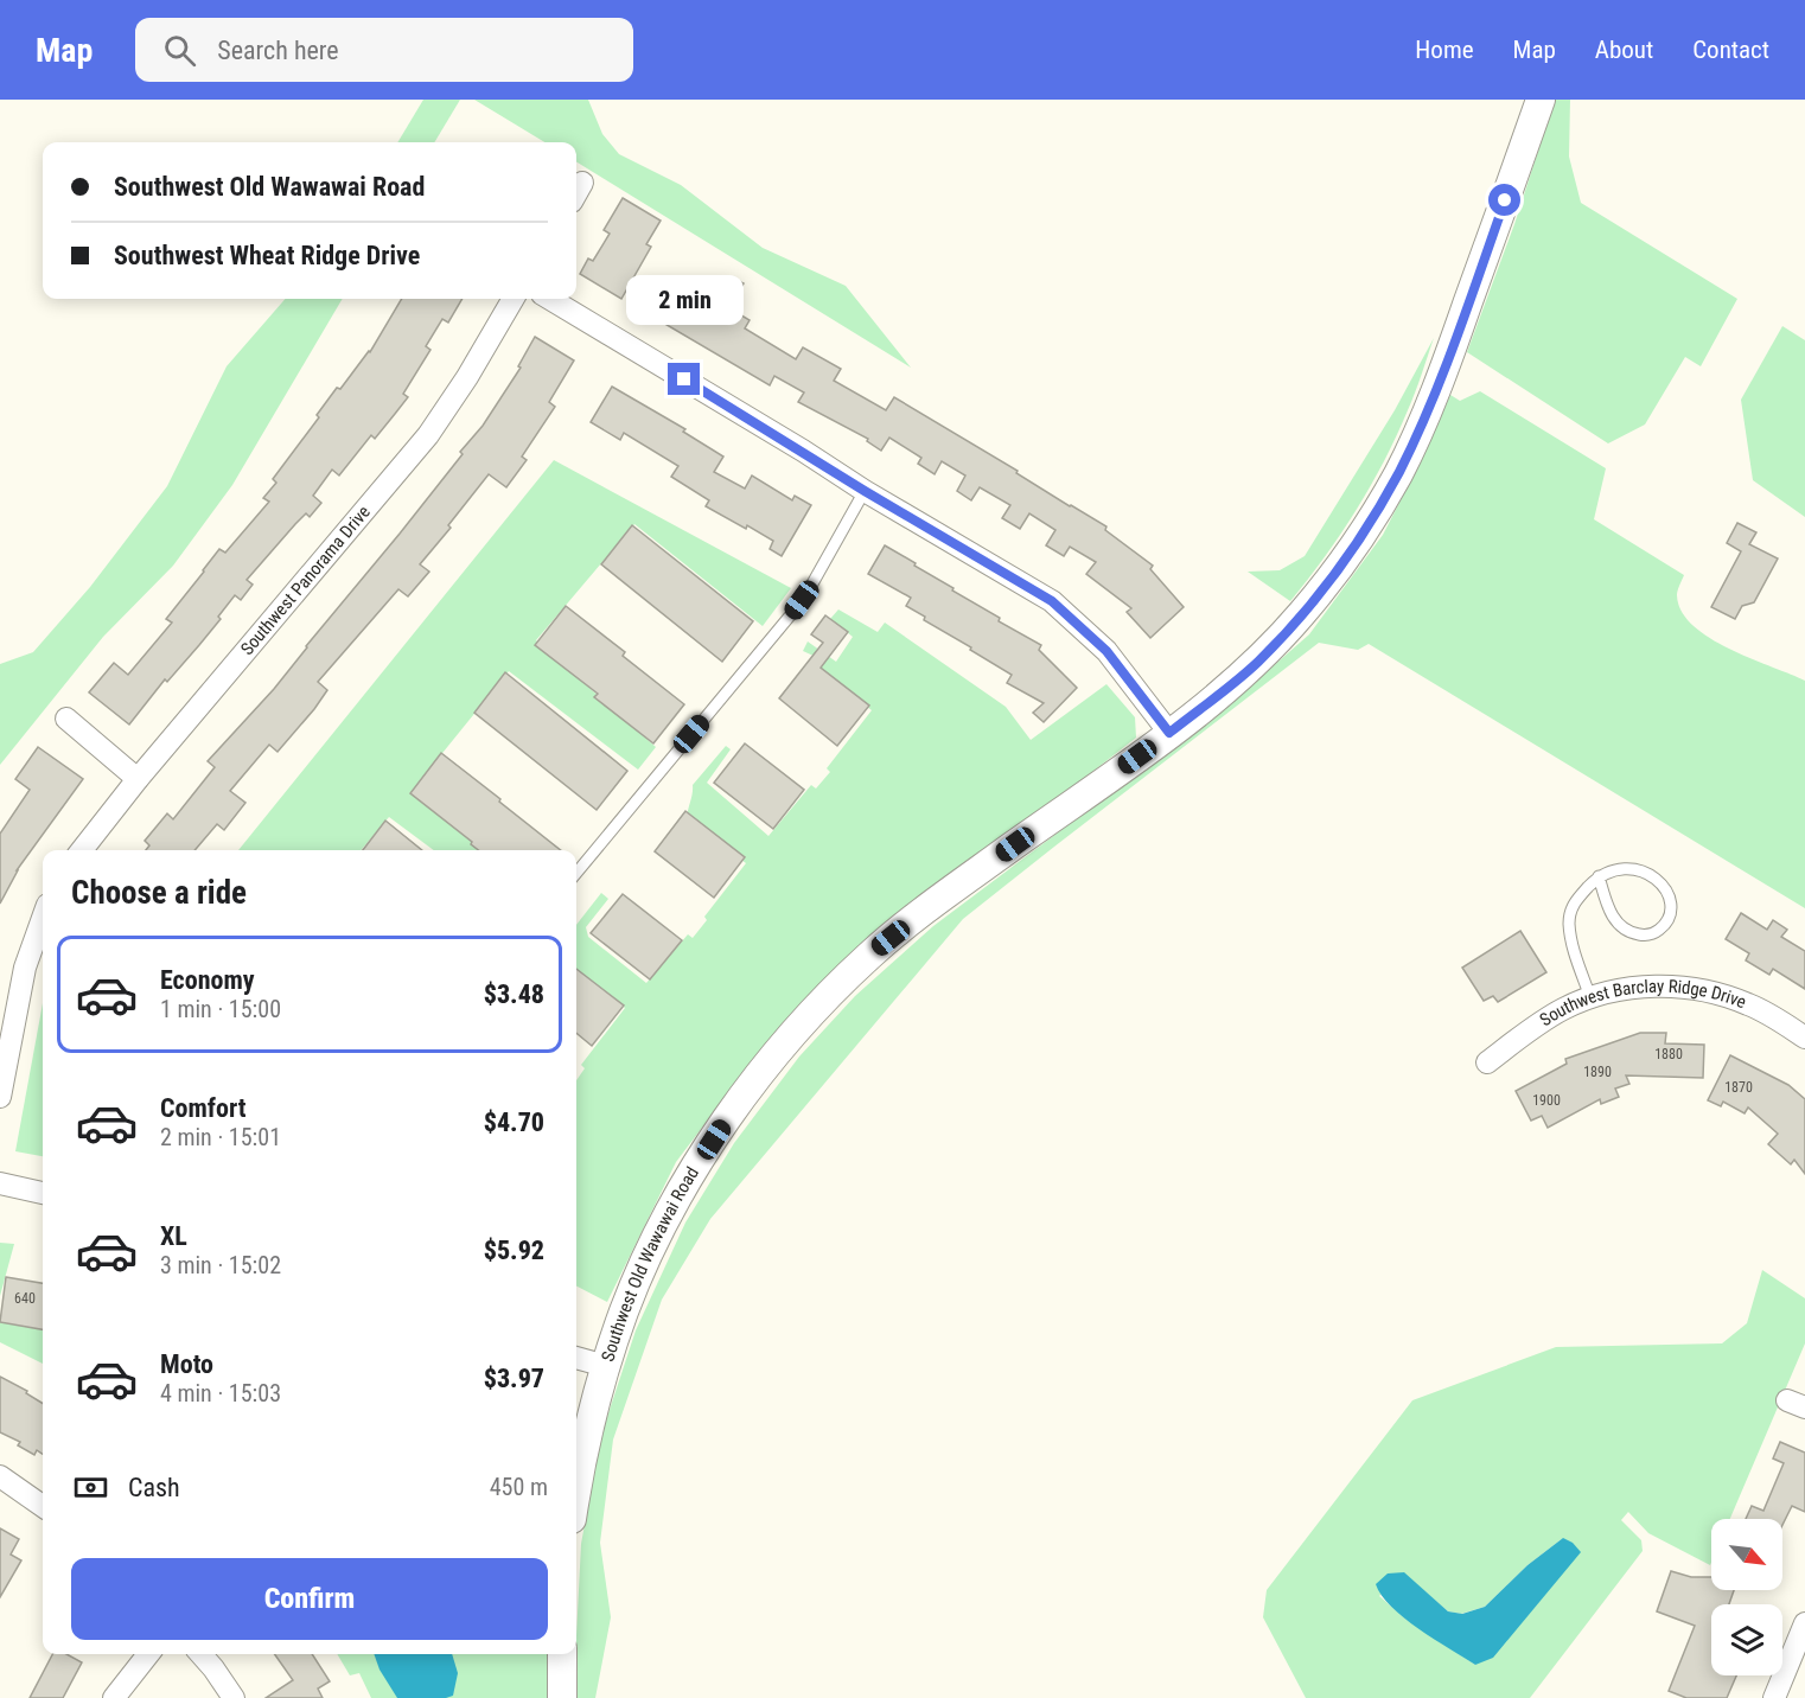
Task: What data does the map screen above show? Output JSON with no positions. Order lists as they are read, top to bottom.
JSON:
{
  "streets": {
    "main road": ["Southwest Old Wawawai Road"],
    "street": ["Southwest Panorama Drive", "Southwest Barclay Ridge Drive"]
  },
  "house_numbers": [
    "1880",
    "1890",
    "1870",
    "1900",
    "640"
  ],
  "north": "bottom right",
  "page": {
    "header": "Map",
    "search": "Search here",
    "nav": [
      "Home",
      "Map",
      "About",
      "Contact"
    ],
    "banner": ["Southwest Old Wawawai Road", "Southwest Wheat Ridge Drive"],
    "bubble": "2 min",
    "heading": "Choose a ride",
    "list": [
      {
        "name": "Economy",
        "note": "1 min · 15:00",
        "value": "$3.48"
      },
      {
        "name": "Comfort",
        "note": "2 min · 15:01",
        "value": "$4.70"
      },
      {
        "name": "XL",
        "note": "3 min · 15:02",
        "value": "$5.92"
      },
      {
        "name": "Moto",
        "note": "4 min · 15:03",
        "value": "$3.97"
      }
    ],
    "pay": ["Cash", "450 m"],
    "buttons": "Confirm"
  }
}
